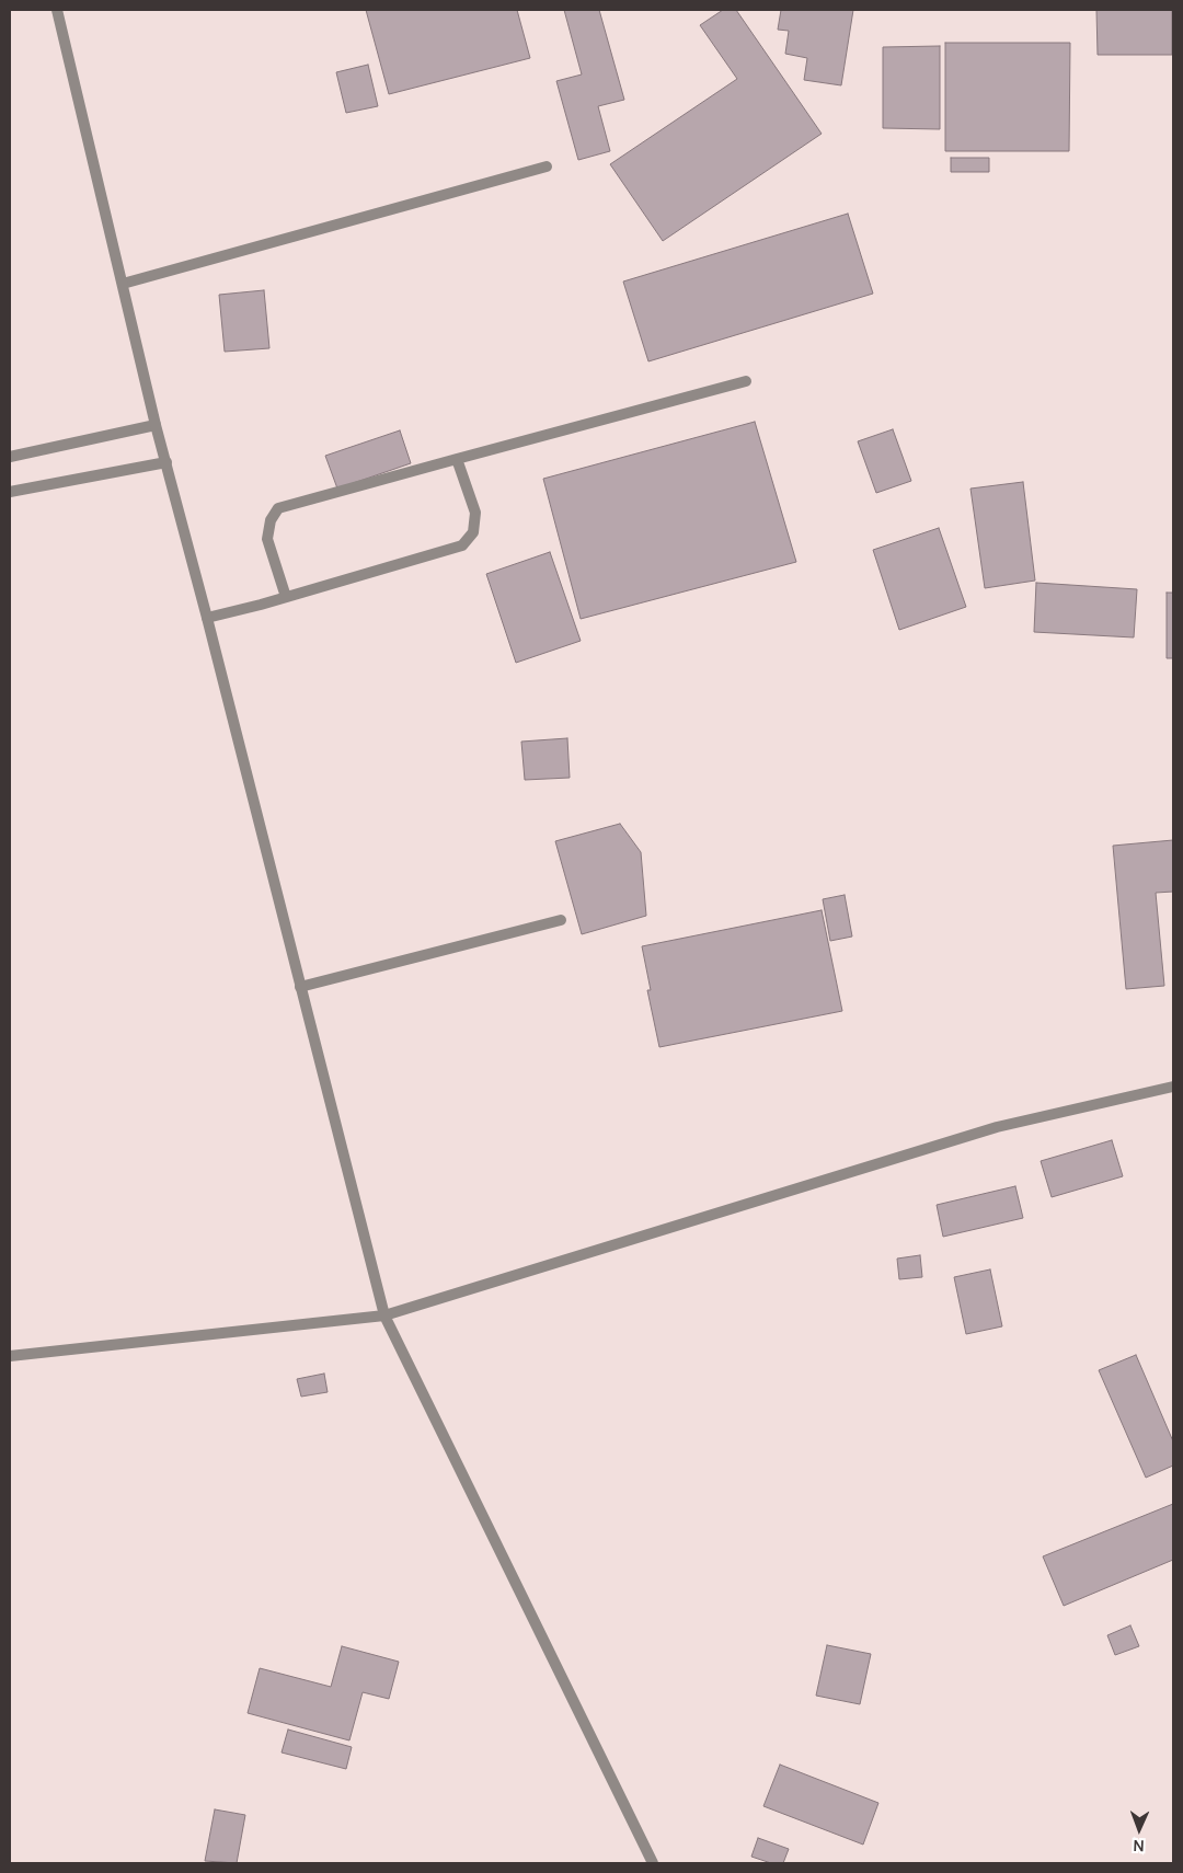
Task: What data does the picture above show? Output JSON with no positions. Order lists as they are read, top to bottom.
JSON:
{
  "north": "bottom"
}
